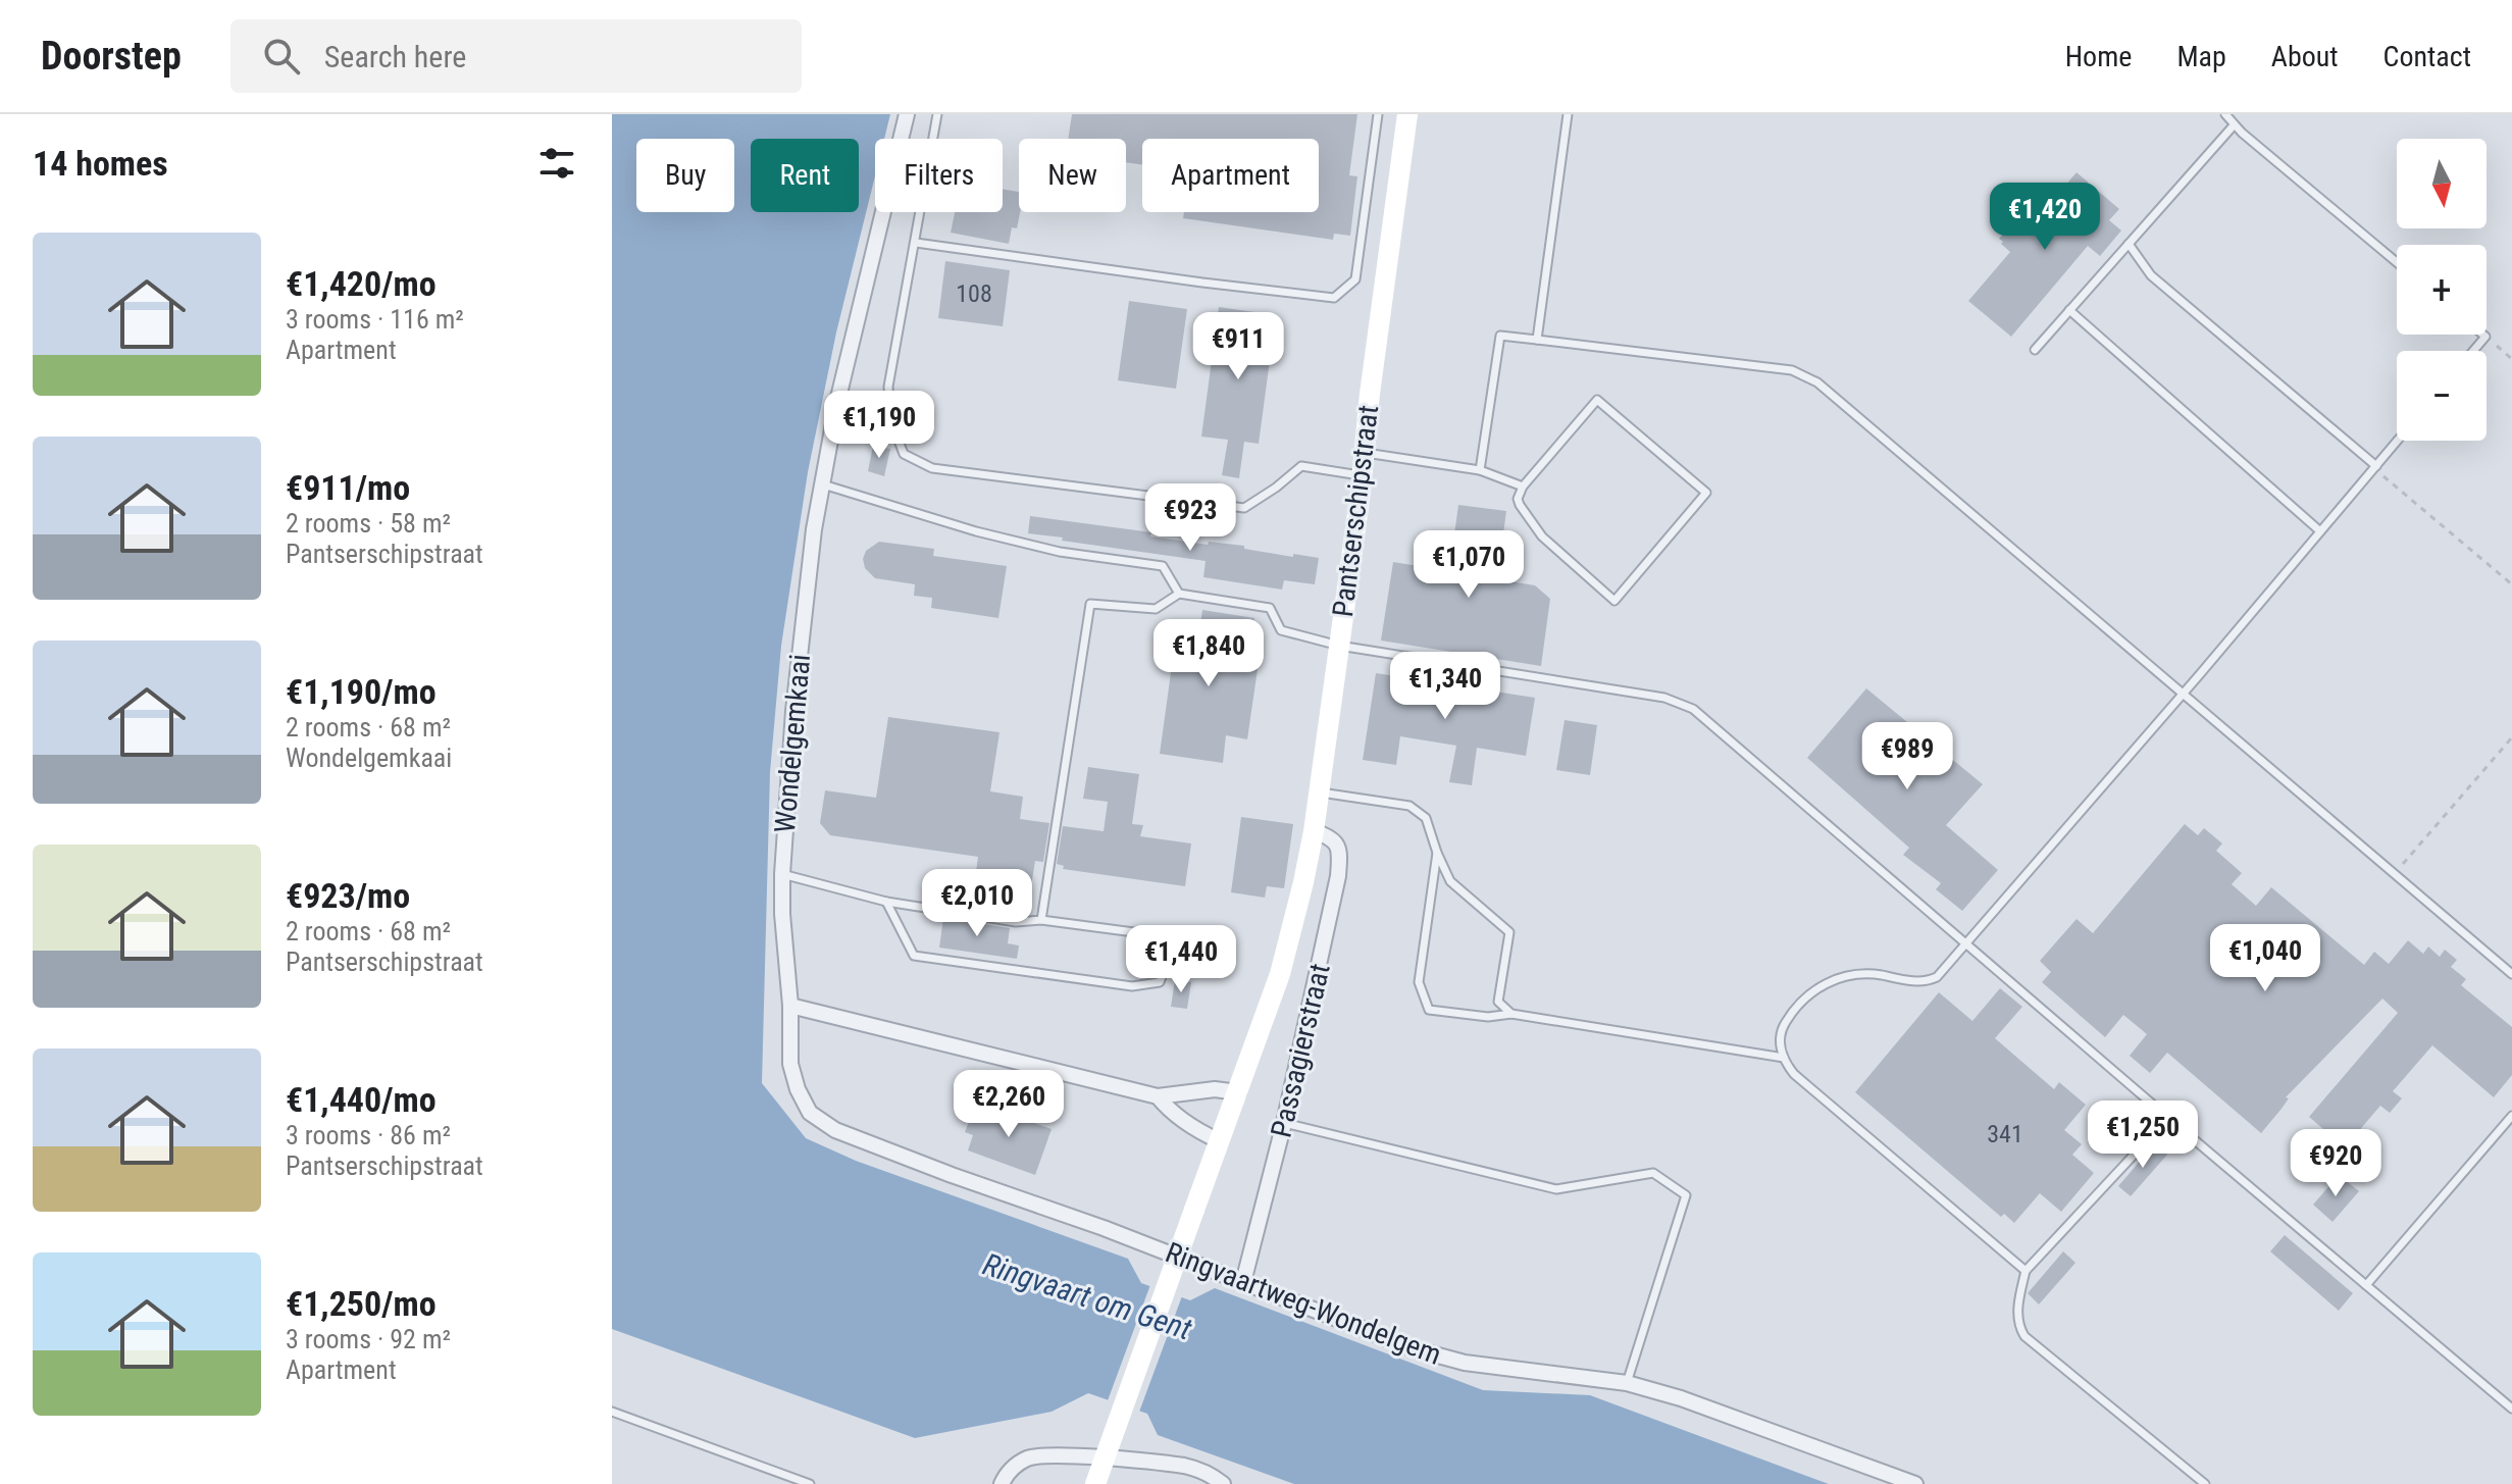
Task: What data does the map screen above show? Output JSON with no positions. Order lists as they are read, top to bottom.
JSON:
{
  "streets": {
    "main road": ["Pantserschipstraat"],
    "street": ["Wondelgemkaai", "Passagierstraat", "Ringvaartweg-Wondelgem"]
  },
  "crossings": [
    ["Pantserschipstraat", "Passagierstraat"],
    ["Wondelgemkaai", "Ringvaartweg-Wondelgem"],
    ["Passagierstraat", "Ringvaartweg-Wondelgem"]
  ],
  "water": ["Ringvaart om Gent"],
  "house_numbers": ["108", "341"],
  "north": "bottom",
  "page": {
    "header": "Doorstep",
    "search": "Search here",
    "nav": [
      "Home",
      "Map",
      "About",
      "Contact"
    ],
    "heading": "14 homes",
    "map_buttons": ["+", "−"],
    "chip": [
      "Buy",
      "Rent",
      "Filters",
      "New",
      "Apartment"
    ],
    "price": [
      "€1,420",
      "€911",
      "€1,190",
      "€923",
      "€1,070",
      "€1,840",
      "€1,340",
      "€989",
      "€2,010",
      "€1,040",
      "€1,440",
      "€2,260",
      "€1,250",
      "€920"
    ],
    "list": [
      {
        "name": "€1,420/mo",
        "note": "3 rooms · 116 m² · Apartment"
      },
      {
        "name": "€911/mo",
        "note": "2 rooms · 58 m² · Pantserschipstraat"
      },
      {
        "name": "€1,190/mo",
        "note": "2 rooms · 68 m² · Wondelgemkaai"
      },
      {
        "name": "€923/mo",
        "note": "2 rooms · 68 m² · Pantserschipstraat"
      },
      {
        "name": "€1,440/mo",
        "note": "3 rooms · 86 m² · Pantserschipstraat"
      },
      {
        "name": "€1,250/mo",
        "note": "3 rooms · 92 m² · Apartment"
      }
    ]
  }
}
